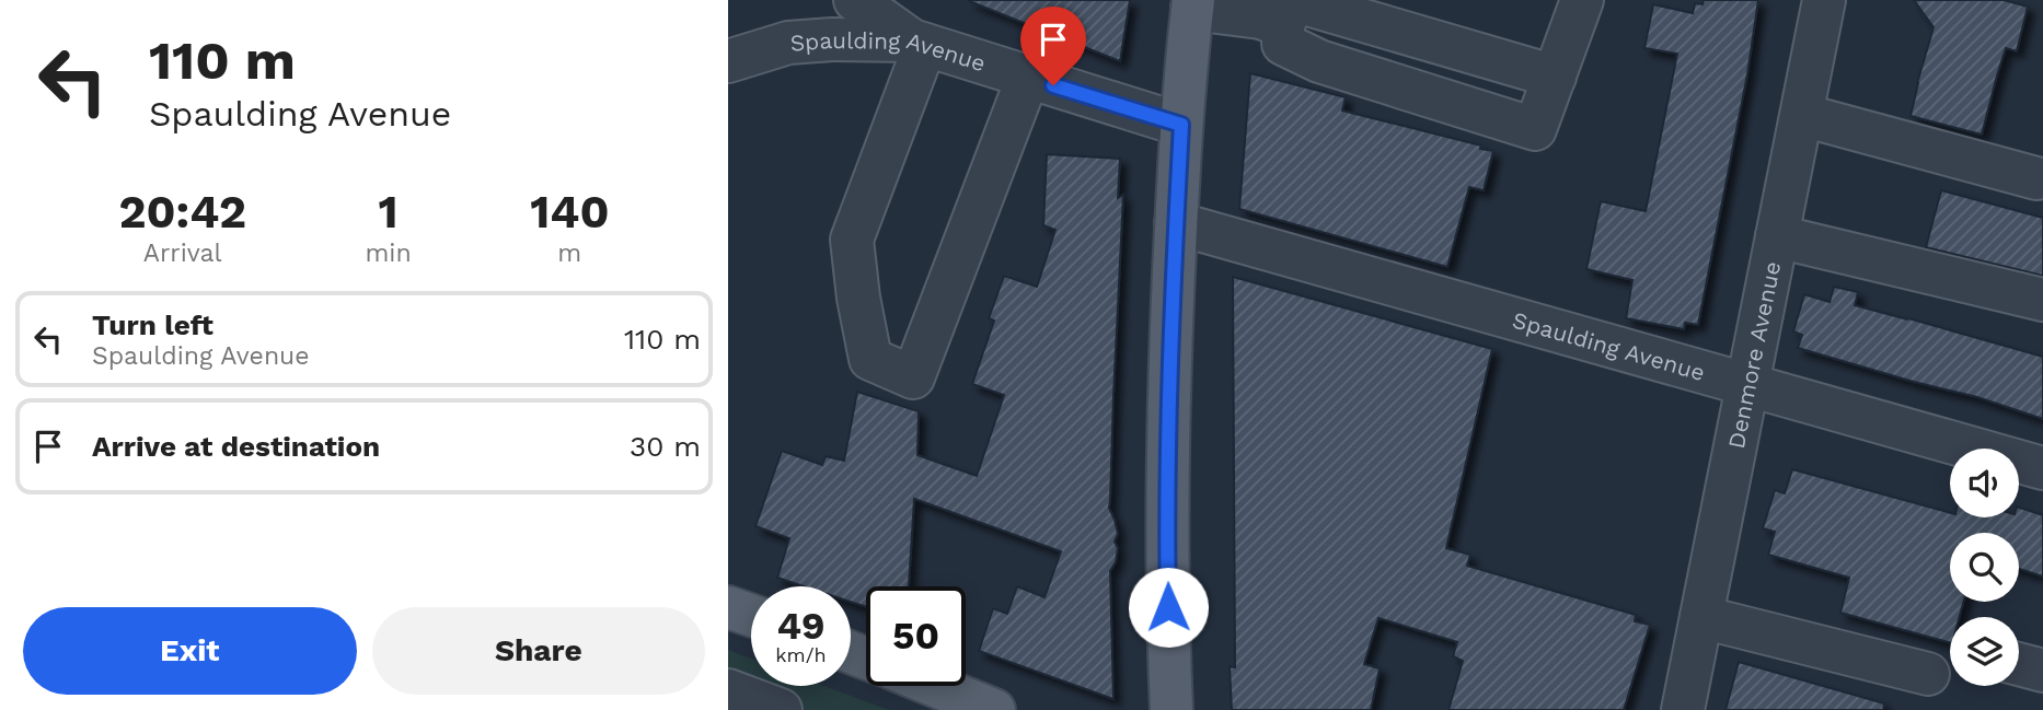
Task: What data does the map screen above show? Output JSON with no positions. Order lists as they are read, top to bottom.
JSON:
{
  "streets": {
    "street": ["Spaulding Avenue", "Denmore Avenue"]
  },
  "crossings": [
    ["Spaulding Avenue", "Denmore Avenue"]
  ],
  "page": {
    "turn": ["110 m", "Spaulding Avenue"],
    "eta": [
      "20:42",
      "Arrival",
      "1",
      "min",
      "140",
      "m"
    ],
    "list": [
      {
        "name": "Turn left",
        "note": "Spaulding Avenue",
        "value": "110 m"
      },
      {
        "name": "Arrive at destination",
        "value": "30 m"
      }
    ],
    "speed": "49 km/h",
    "limit": "50",
    "buttons": ["Exit", "Share"]
  }
}
